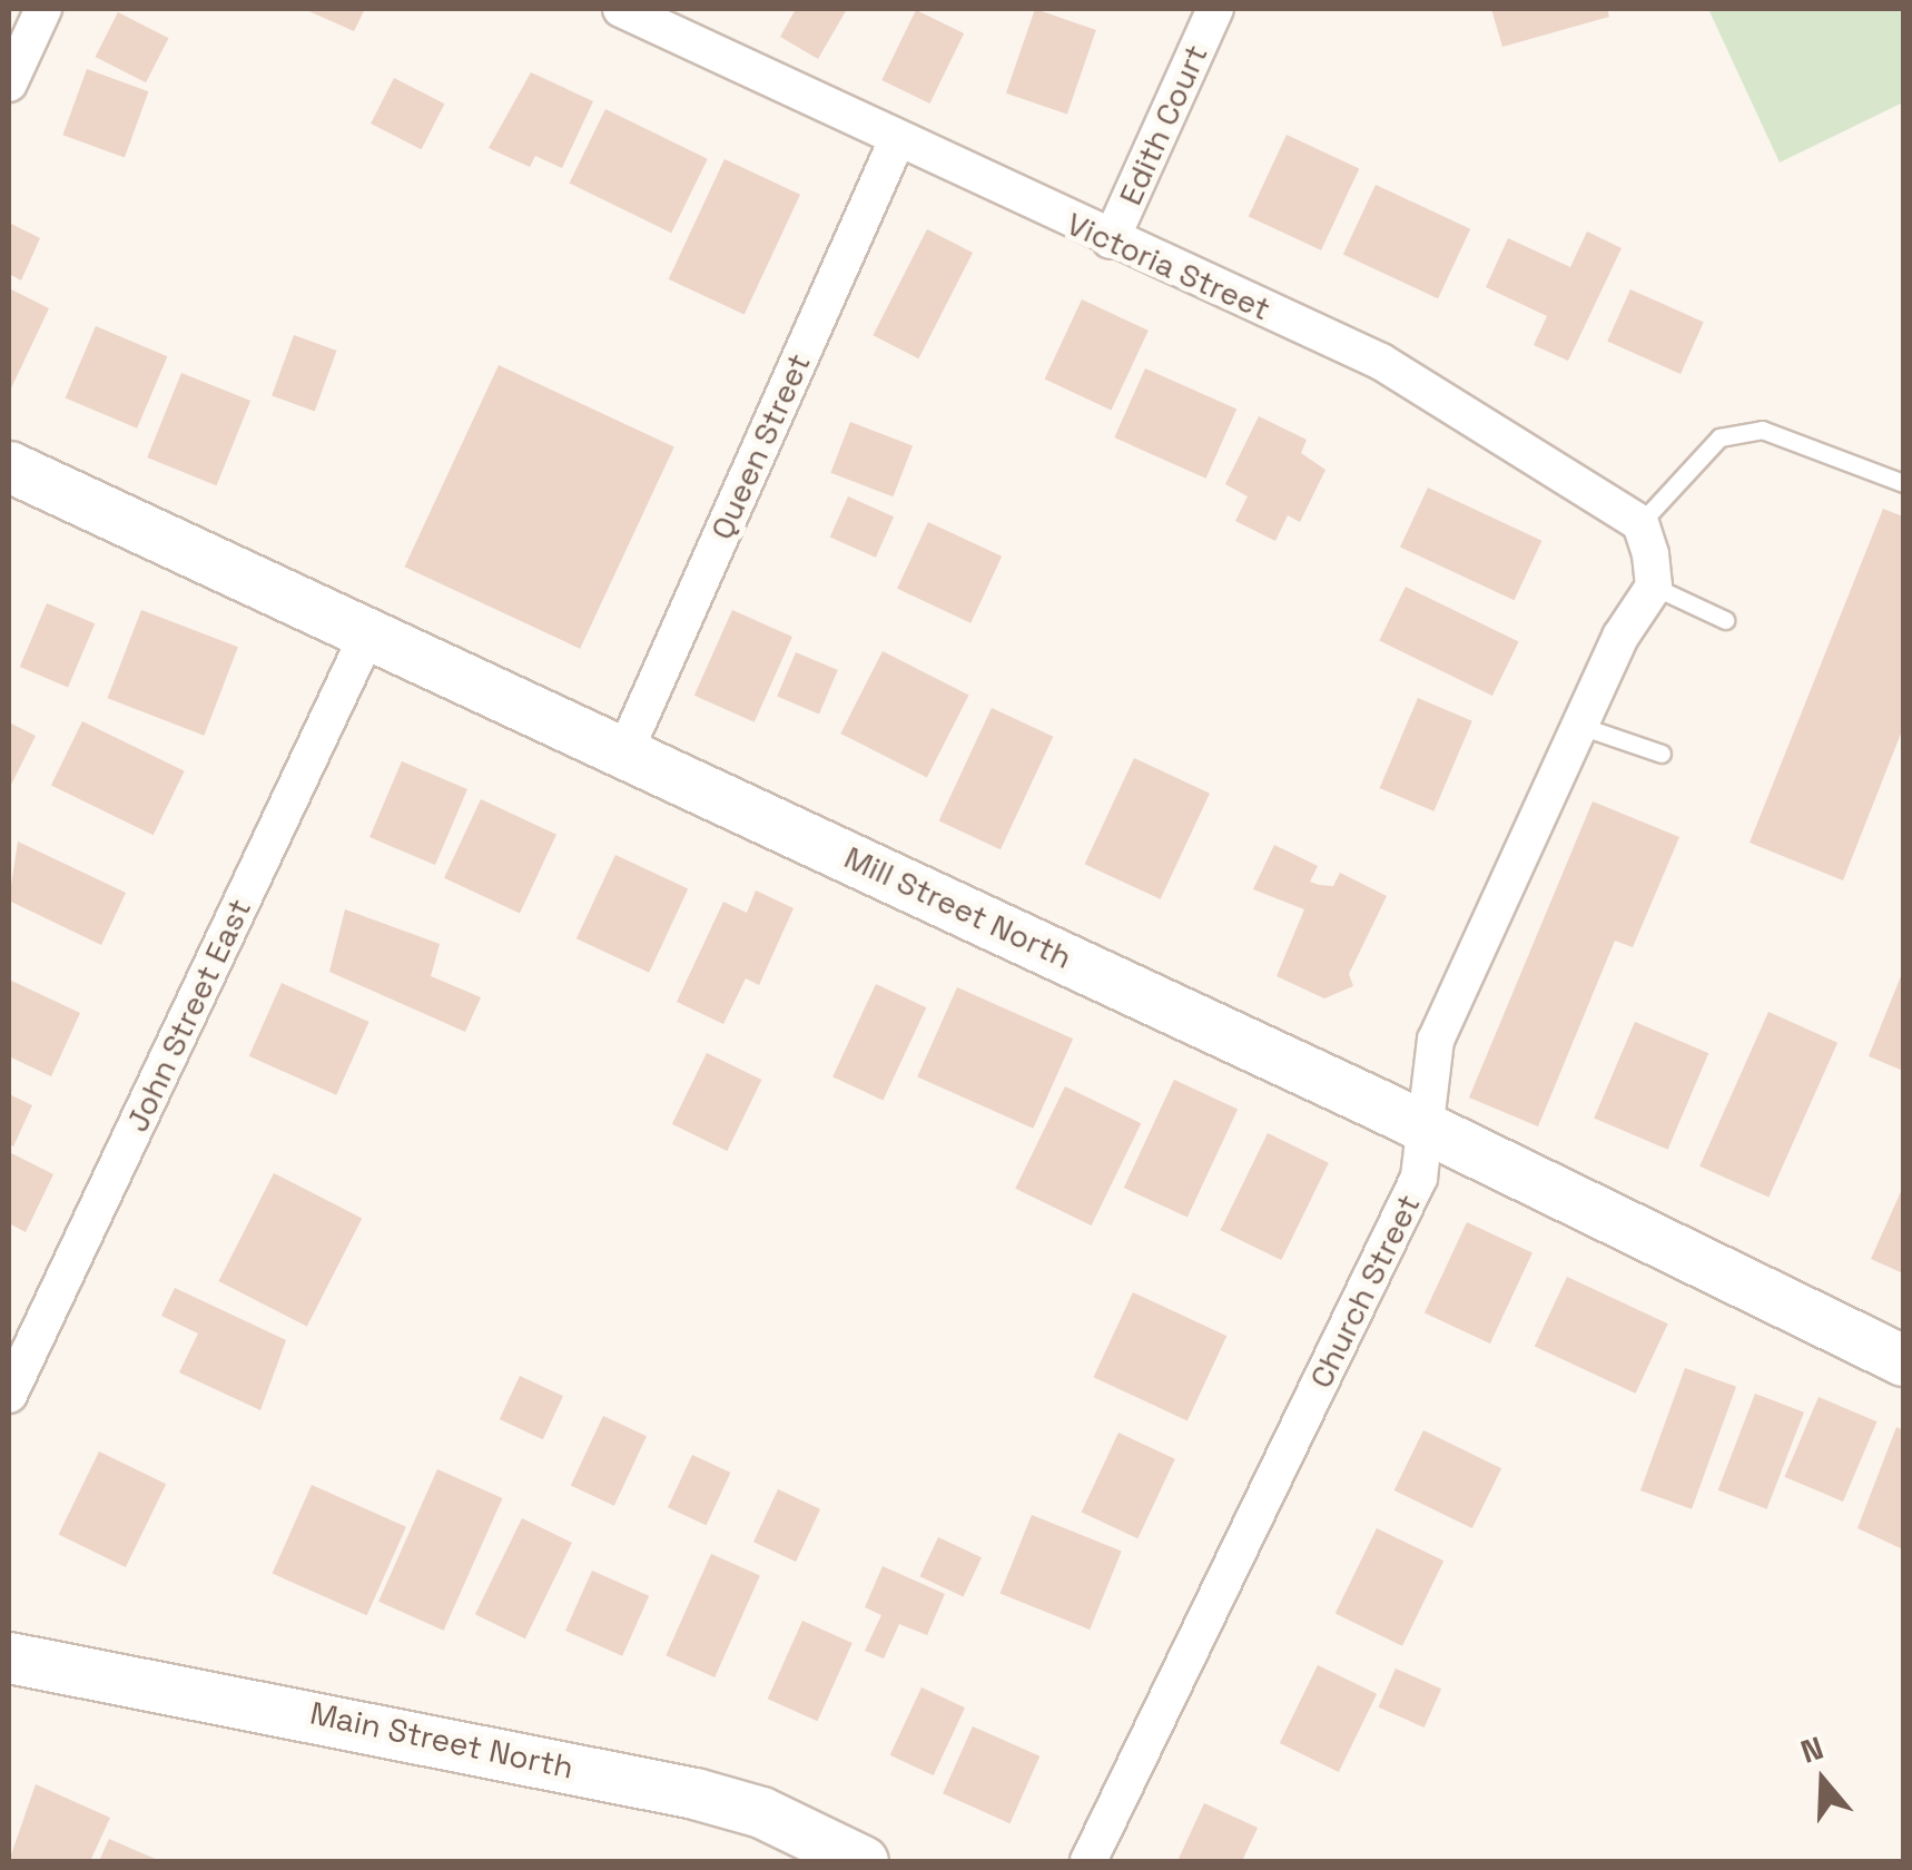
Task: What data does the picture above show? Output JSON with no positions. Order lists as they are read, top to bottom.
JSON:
{
  "streets": {
    "main road": ["Mill Street North", "Main Street North"],
    "street": [
      "Edith Court",
      "Victoria Street",
      "Queen Street",
      "John Street East",
      "Church Street"
    ]
  },
  "crossings": [
    ["Edith Court", "Victoria Street"],
    ["Victoria Street", "Queen Street"],
    ["Queen Street", "Mill Street North"],
    ["Mill Street North", "John Street East"],
    ["Mill Street North", "Church Street"]
  ],
  "north": "top"
}
